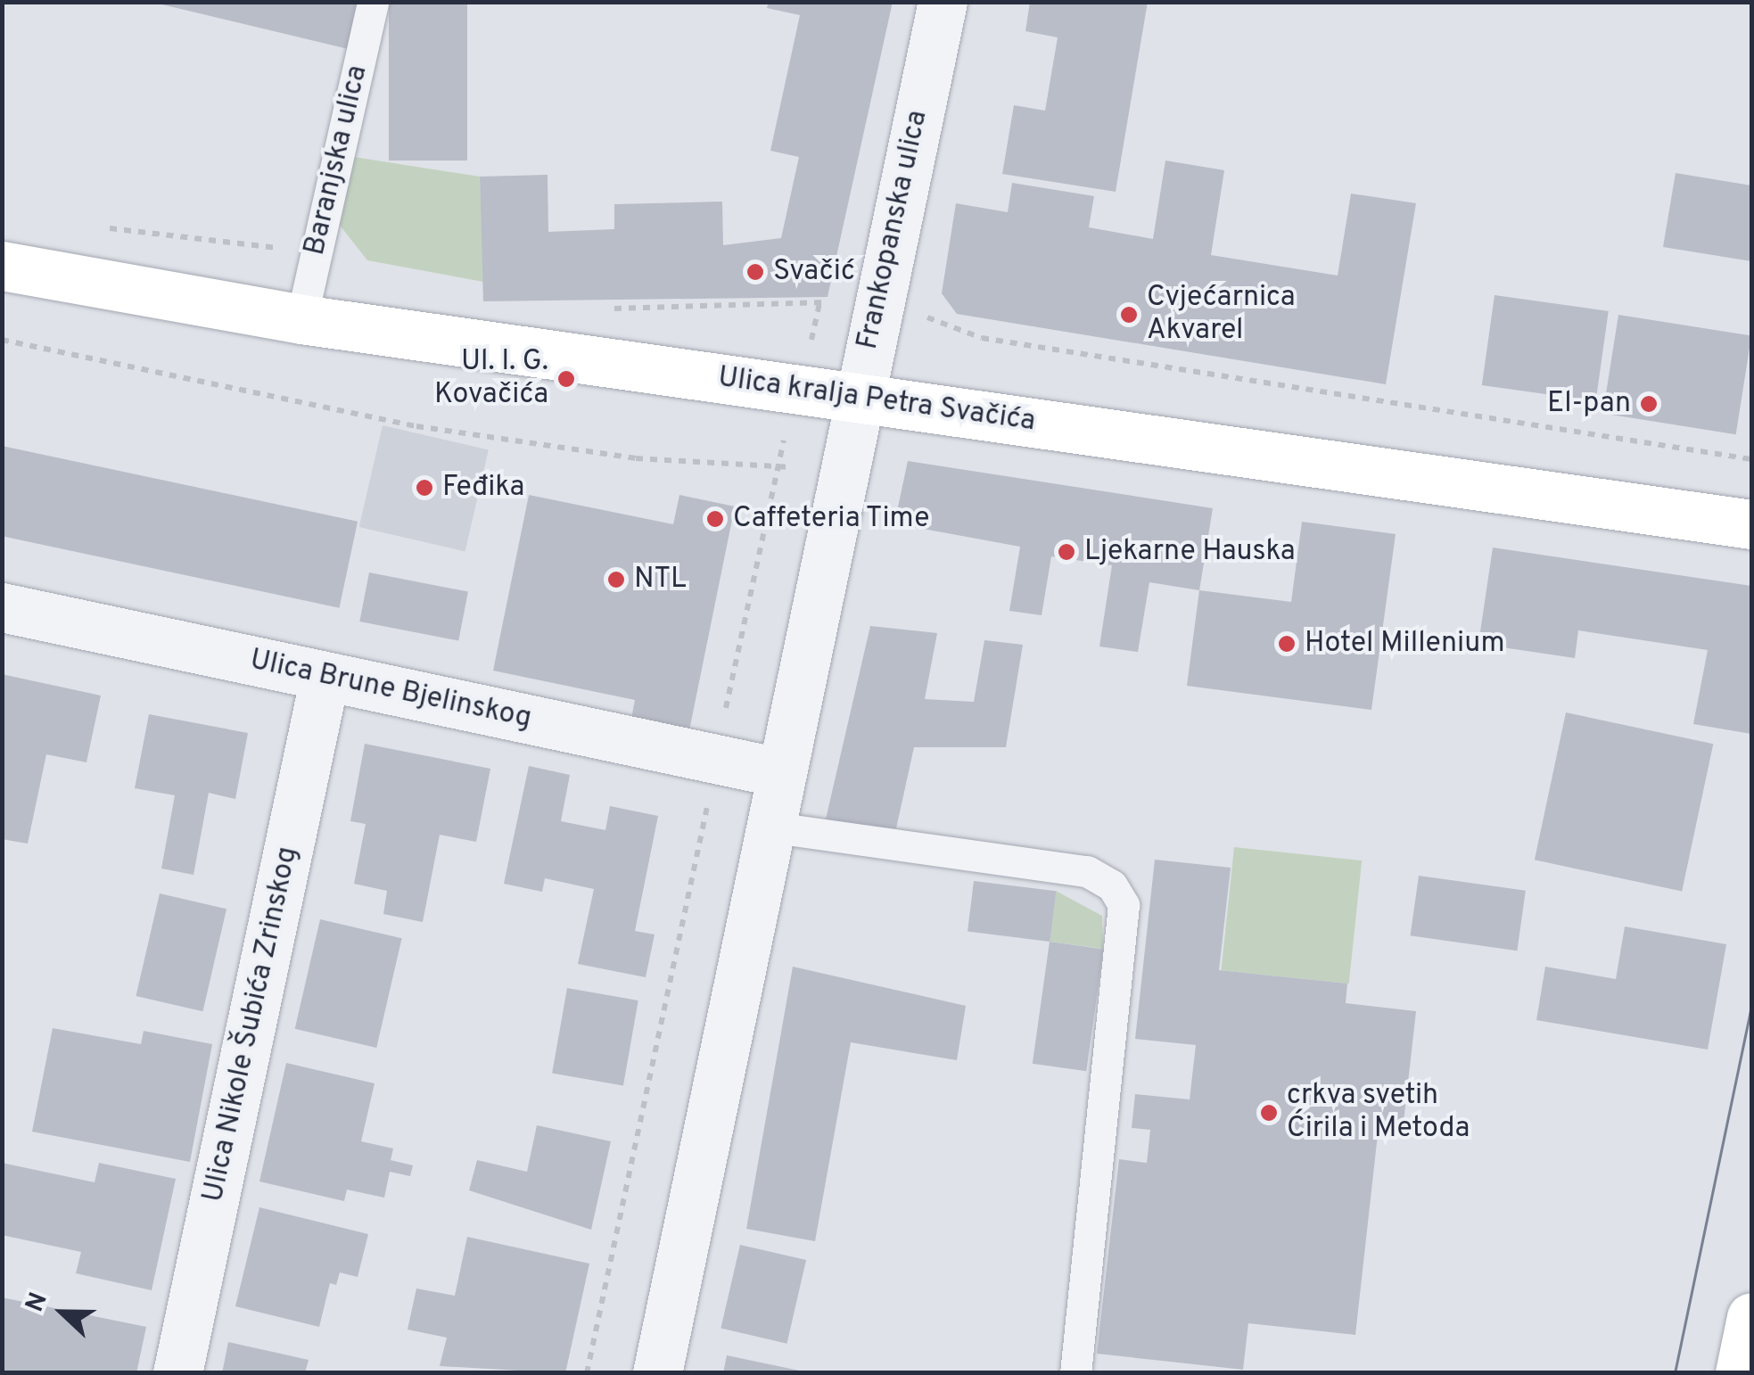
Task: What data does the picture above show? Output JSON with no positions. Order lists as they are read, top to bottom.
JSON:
{
  "streets": {
    "main road": ["Ulica kralja Petra Svačića"],
    "street": ["Frankopanska ulica", "Ulica Brune Bjelinskog", "Ulica Nikole Šubića Zrinskog"],
    "lane": ["Baranjska ulica"]
  },
  "crossings": [
    ["Baranjska ulica", "Ulica kralja Petra Svačića"],
    ["Frankopanska ulica", "Ulica kralja Petra Svačića"],
    ["Frankopanska ulica", "Ulica Brune Bjelinskog"],
    ["Ulica Brune Bjelinskog", "Ulica Nikole Šubića Zrinskog"]
  ],
  "places": [
    "Svačić",
    "Cvjećarnica Akvarel",
    "Ul. I. G. Kovačića",
    "El-pan",
    "Feđika",
    "Caffeteria Time",
    "Ljekarne Hauska",
    "NTL",
    "Hotel Millenium",
    "crkva svetih Ćirila i Metoda"
  ],
  "north": "left"
}
